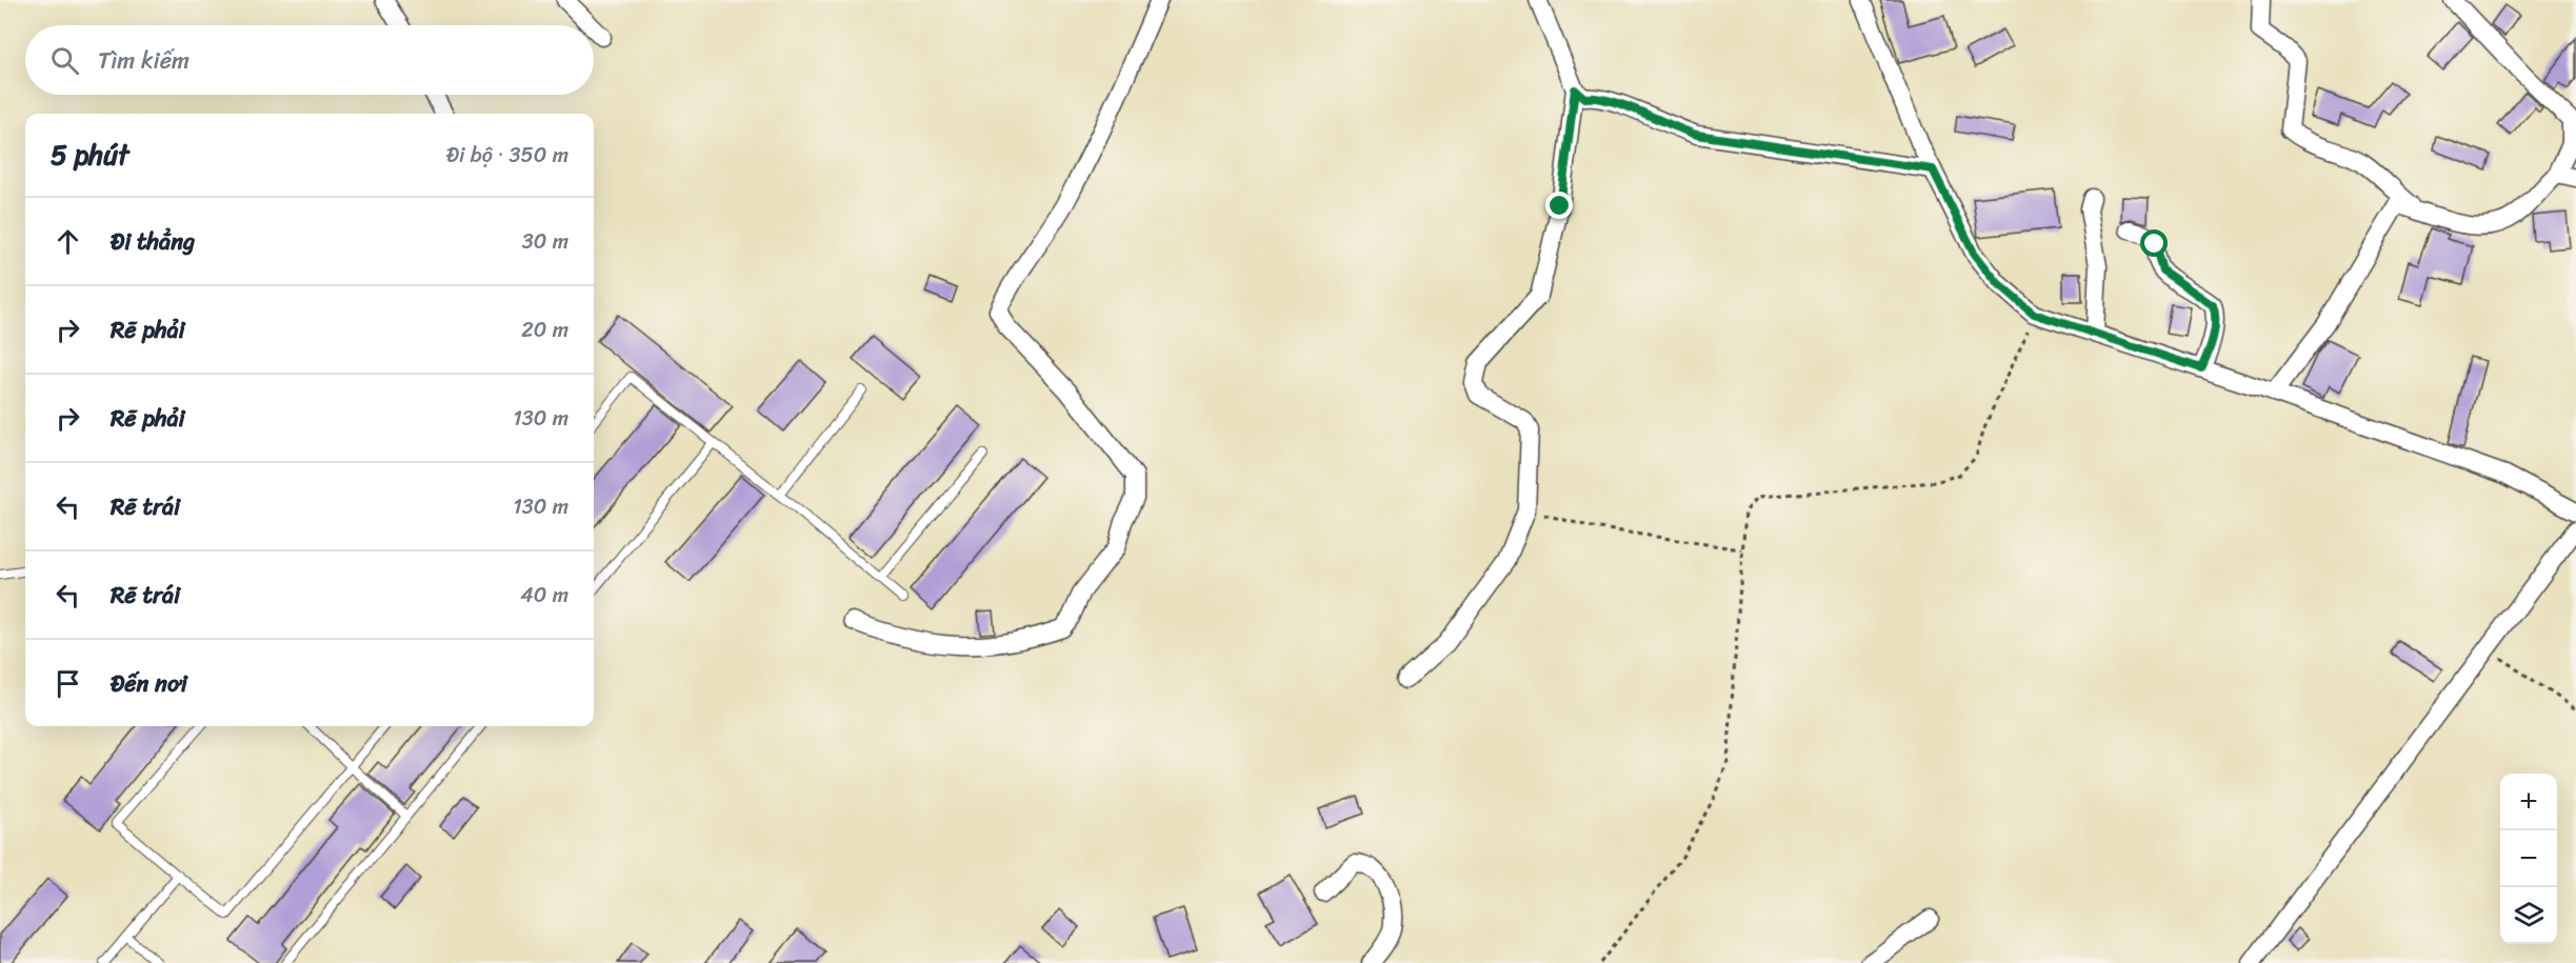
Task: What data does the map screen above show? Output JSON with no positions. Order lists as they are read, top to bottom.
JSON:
{
  "page": {
    "search": "Tìm kiếm",
    "heading": ["5 phút", "Đi bộ · 350 m"],
    "list": [
      ["Đi thẳng", "30 m"],
      ["Rẽ phải", "20 m"],
      ["Rẽ phải", "130 m"],
      ["Rẽ trái", "130 m"],
      ["Rẽ trái", "40 m"],
      "Đến nơi"
    ],
    "map_buttons": ["+", "−"]
  }
}
